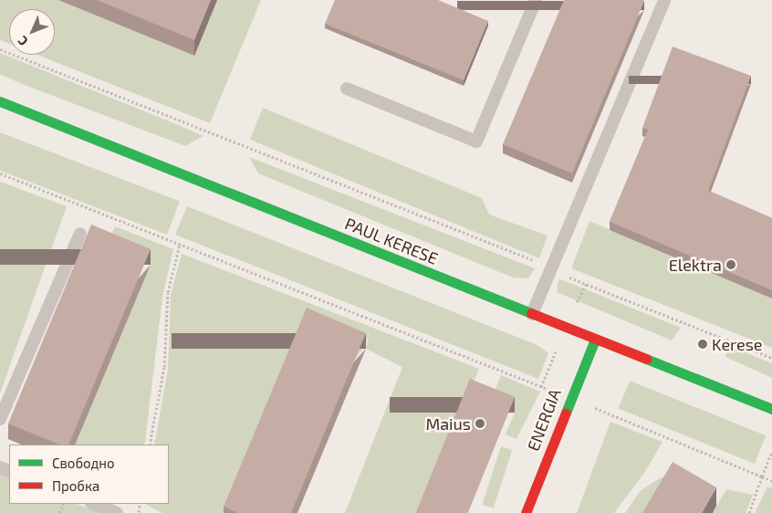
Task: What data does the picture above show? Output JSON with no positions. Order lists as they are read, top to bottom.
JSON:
{
  "streets": {
    "main road": ["PAUL KERESE", "ENERGIA"]
  },
  "crossings": [
    ["PAUL KERESE", "ENERGIA"]
  ],
  "places": ["Elektra", "Kerese", "Maius"],
  "legend": ["Свободно", "Пробка"],
  "north": "bottom left"
}
